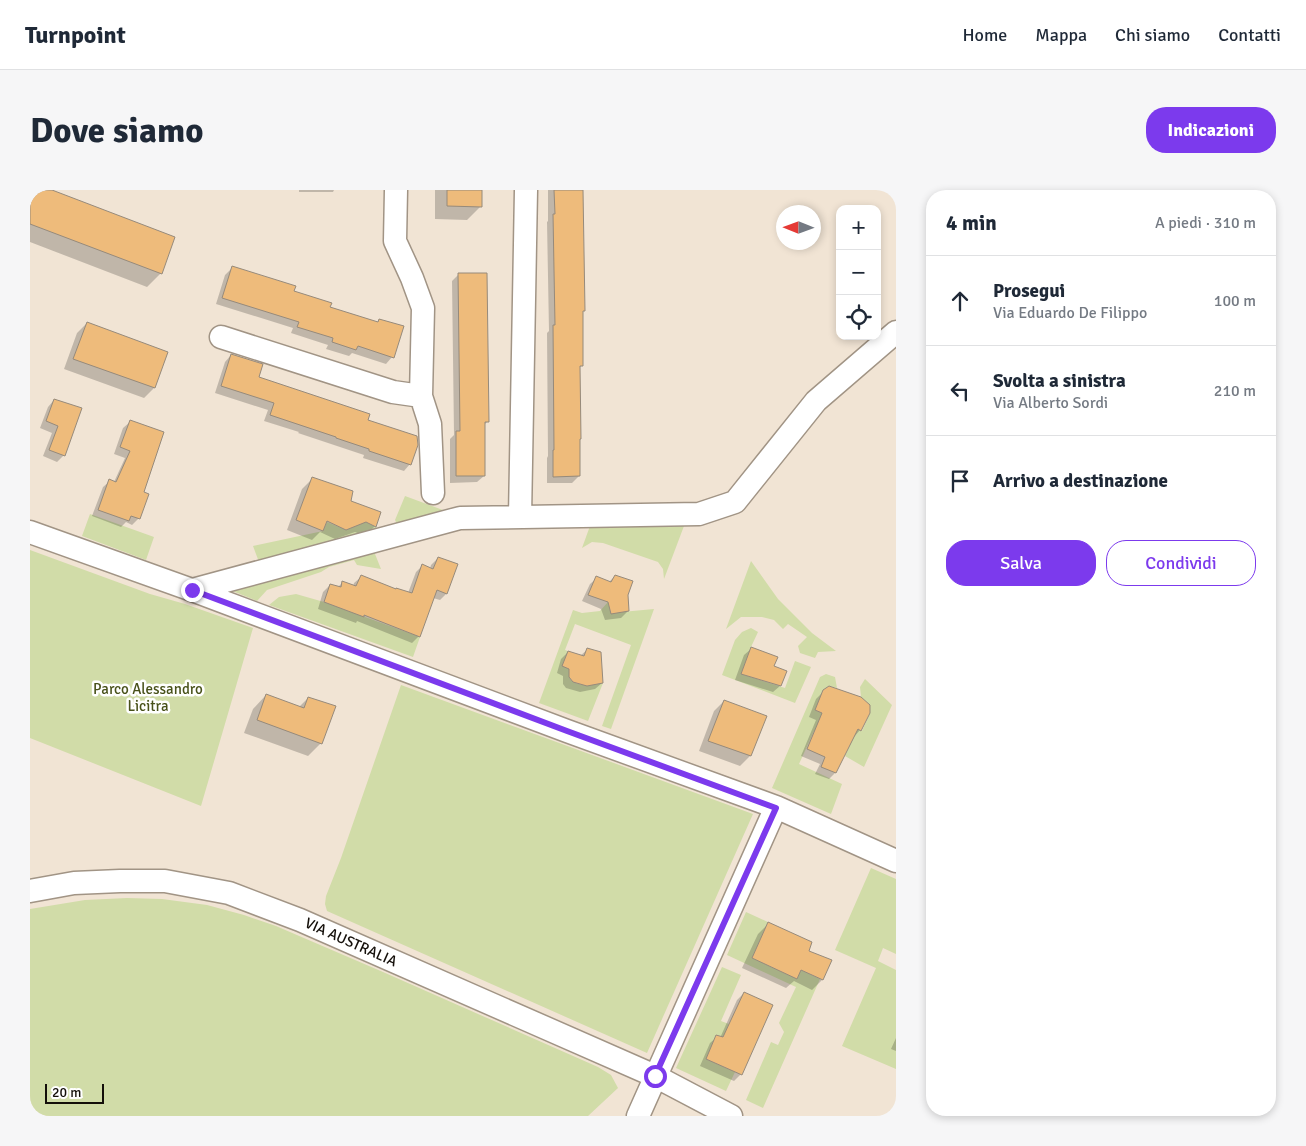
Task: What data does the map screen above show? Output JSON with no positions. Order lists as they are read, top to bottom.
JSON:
{
  "streets": {
    "street": ["VIA AUSTRALIA"]
  },
  "parks": ["Parco Alessandro Licitra"],
  "scale_bar": "20 m",
  "north": "left",
  "page": {
    "header": "Turnpoint",
    "nav": [
      "Home",
      "Mappa",
      "Chi siamo",
      "Contatti"
    ],
    "buttons": [
      "Indicazioni",
      ["Salva", "Condividi"]
    ],
    "title": "Dove siamo",
    "heading": ["4 min", "A piedi · 310 m"],
    "map_buttons": ["+", "−"],
    "list": [
      ["Prosegui", "Via Eduardo De Filippo", "100 m"],
      ["Svolta a sinistra", "Via Alberto Sordi", "210 m"],
      "Arrivo a destinazione"
    ],
    "scale": "20 m"
  }
}
